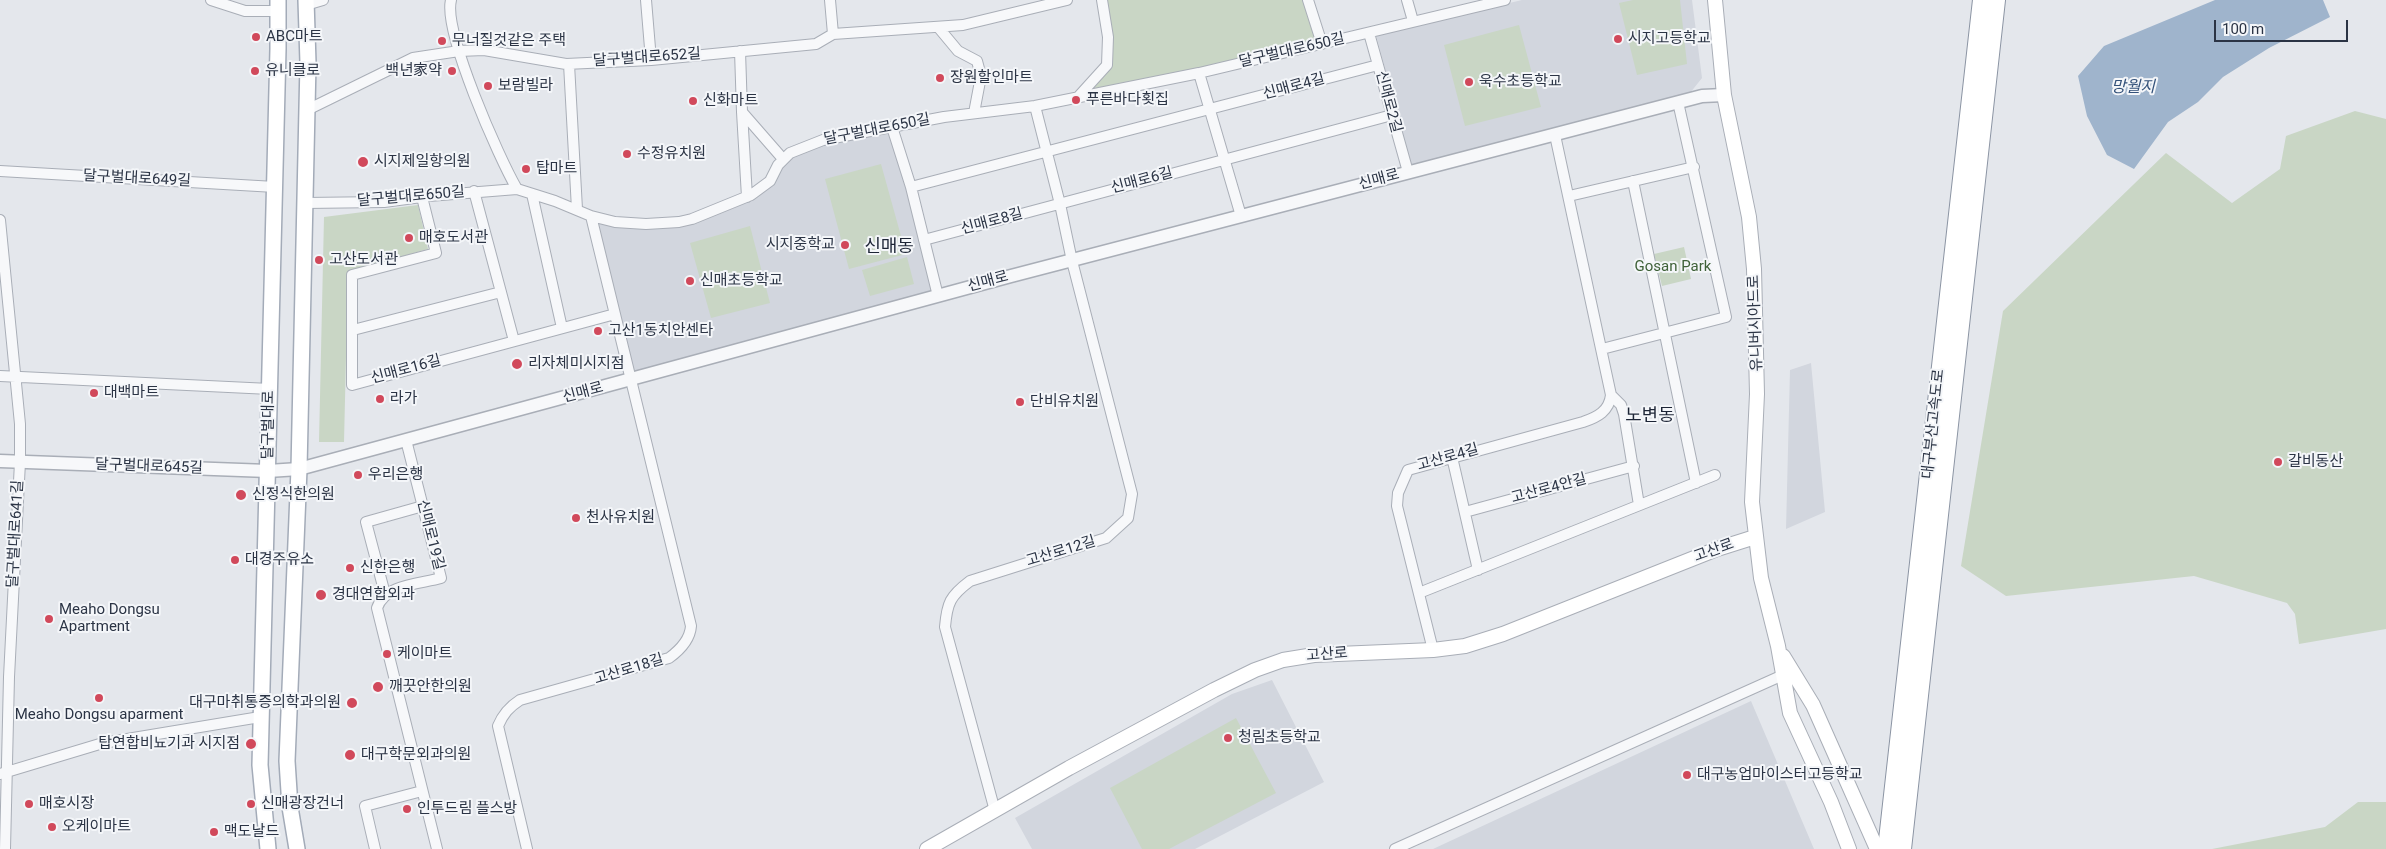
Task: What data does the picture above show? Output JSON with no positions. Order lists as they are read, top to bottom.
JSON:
{
  "streets": {
    "highway": ["대구부산고속도로"],
    "main road": ["유니버시아드로", "달구벌대로", "고산로"],
    "street": [
      "달구벌대로650길",
      "달구벌대로652길",
      "신매로4길",
      "신매로2길",
      "달구벌대로649길",
      "신매로",
      "신매로6길",
      "신매로8길",
      "신매로16길",
      "고산로4길",
      "달구벌대로645길",
      "고산로4안길",
      "달구벌대로641길",
      "신매로19길",
      "고산로12길",
      "고산로18길"
    ]
  },
  "crossings": [
    ["달구벌대로650길", "신매로2길"],
    ["달구벌대로650길", "신매로16길"],
    ["달구벌대로650길", "달구벌대로"],
    ["달구벌대로652길", "달구벌대로"],
    ["신매로4길", "신매로2길"],
    ["신매로2길", "신매로"],
    ["달구벌대로649길", "달구벌대로"],
    ["신매로", "유니버시아드로"],
    ["신매로", "달구벌대로"],
    ["신매로", "달구벌대로645길"],
    ["신매로", "신매로19길"],
    ["신매로", "고산로12길"],
    ["신매로", "고산로18길"],
    ["신매로6길", "신매로8길"],
    ["유니버시아드로", "고산로"],
    ["달구벌대로", "달구벌대로645길"],
    ["고산로4길", "고산로"],
    ["달구벌대로645길", "달구벌대로641길"],
    ["고산로", "고산로12길"]
  ],
  "districts": ["신매동", "노변동"],
  "water": ["망월지"],
  "parks": ["Gosan Park"],
  "places": [
    "ABC마트",
    "시지고등학교",
    "무너질것같은 주택",
    "유니클로",
    "백년家약",
    "장원할인마트",
    "욱수초등학교",
    "보람빌라",
    "푸른바다횟집",
    "신화마트",
    "수정유치원",
    "시지제일항의원",
    "탑마트",
    "매호도서관",
    "시지중학교",
    "고산도서관",
    "신매초등학교",
    "고산1동치안센타",
    "리자체미시지점",
    "대백마트",
    "라가",
    "단비유치원",
    "갈비동산",
    "우리은행",
    "신정식한의원",
    "천사유치원",
    "대경주유소",
    "신한은행",
    "경대연합외과",
    "Meaho Dongsu Apartment",
    "케이마트",
    "깨끗안한의원",
    "Meaho Dongsu aparment",
    "대구마취통증의학과의원",
    "청림초등학교",
    "탑연합비뇨기과 시지점",
    "대구학문외과의원",
    "대구농업마이스터고등학교",
    "매호시장",
    "신매광장건너",
    "인투드림 플스방",
    "오케이마트",
    "맥도날드"
  ],
  "scale_bar": "100 m"
}
